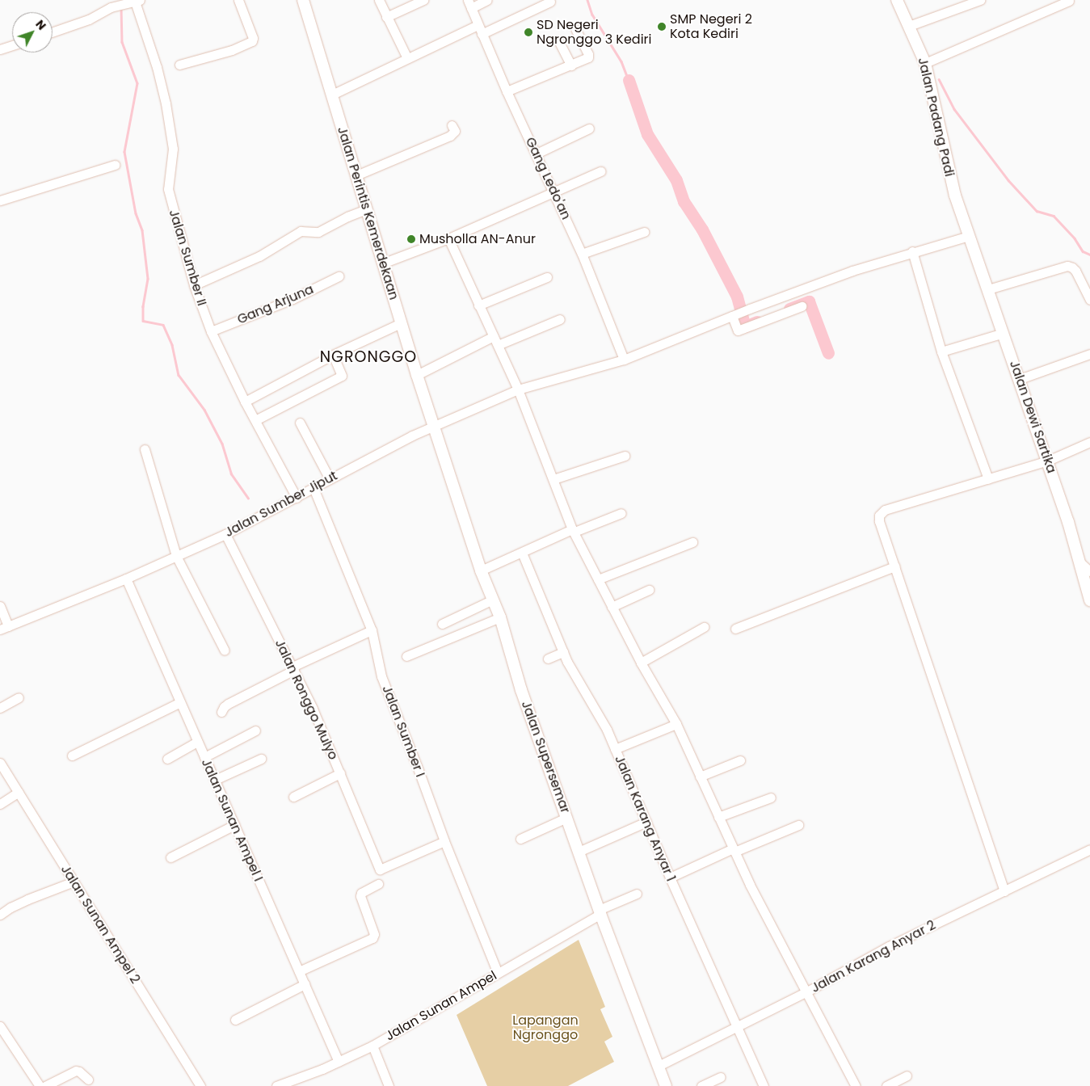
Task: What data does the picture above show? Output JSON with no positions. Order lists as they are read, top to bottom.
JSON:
{
  "streets": {
    "main road": [
      "Jalan Padang Padi",
      "Jalan Perintis Kemerdekaan",
      "Jalan Dewi Sartika",
      "Jalan Supersemar"
    ],
    "street": [
      "Gang Ledo'an",
      "Jalan Sumber II",
      "Gang Arjuna",
      "Jalan Sumber Jiput",
      "Jalan Ronggo Mulyo",
      "Jalan Sumber I",
      "Jalan Karang Anyar 1",
      "Jalan Sunan Ampel I",
      "Jalan Sunan Ampel 2",
      "Jalan Karang Anyar 2",
      "Jalan Sunan Ampel"
    ]
  },
  "crossings": [
    ["Jalan Padang Padi", "Jalan Dewi Sartika"],
    ["Jalan Padang Padi", "Jalan Sumber Jiput"],
    ["Gang Ledo'an", "Jalan Sumber Jiput"],
    ["Jalan Perintis Kemerdekaan", "Jalan Sumber Jiput"],
    ["Jalan Perintis Kemerdekaan", "Jalan Supersemar"],
    ["Jalan Sumber II", "Gang Arjuna"],
    ["Jalan Sumber II", "Jalan Sumber Jiput"],
    ["Jalan Dewi Sartika", "Jalan Sumber Jiput"],
    ["Jalan Sumber Jiput", "Jalan Ronggo Mulyo"],
    ["Jalan Sumber Jiput", "Jalan Sumber I"],
    ["Jalan Sumber Jiput", "Jalan Supersemar"],
    ["Jalan Sumber Jiput", "Jalan Sunan Ampel I"],
    ["Jalan Ronggo Mulyo", "Jalan Sumber I"],
    ["Jalan Sumber I", "Jalan Sunan Ampel"],
    ["Jalan Supersemar", "Jalan Karang Anyar 2"],
    ["Jalan Supersemar", "Jalan Sunan Ampel"],
    ["Jalan Karang Anyar 1", "Jalan Karang Anyar 2"],
    ["Jalan Sunan Ampel I", "Jalan Sunan Ampel"]
  ],
  "districts": ["NGRONGGO"],
  "parks": ["Lapangan Ngronggo"],
  "places": ["SMP Negeri 2 Kota Kediri", "SD Negeri Ngronggo 3 Kediri", "Musholla AN-Anur"],
  "north": "top right"
}
